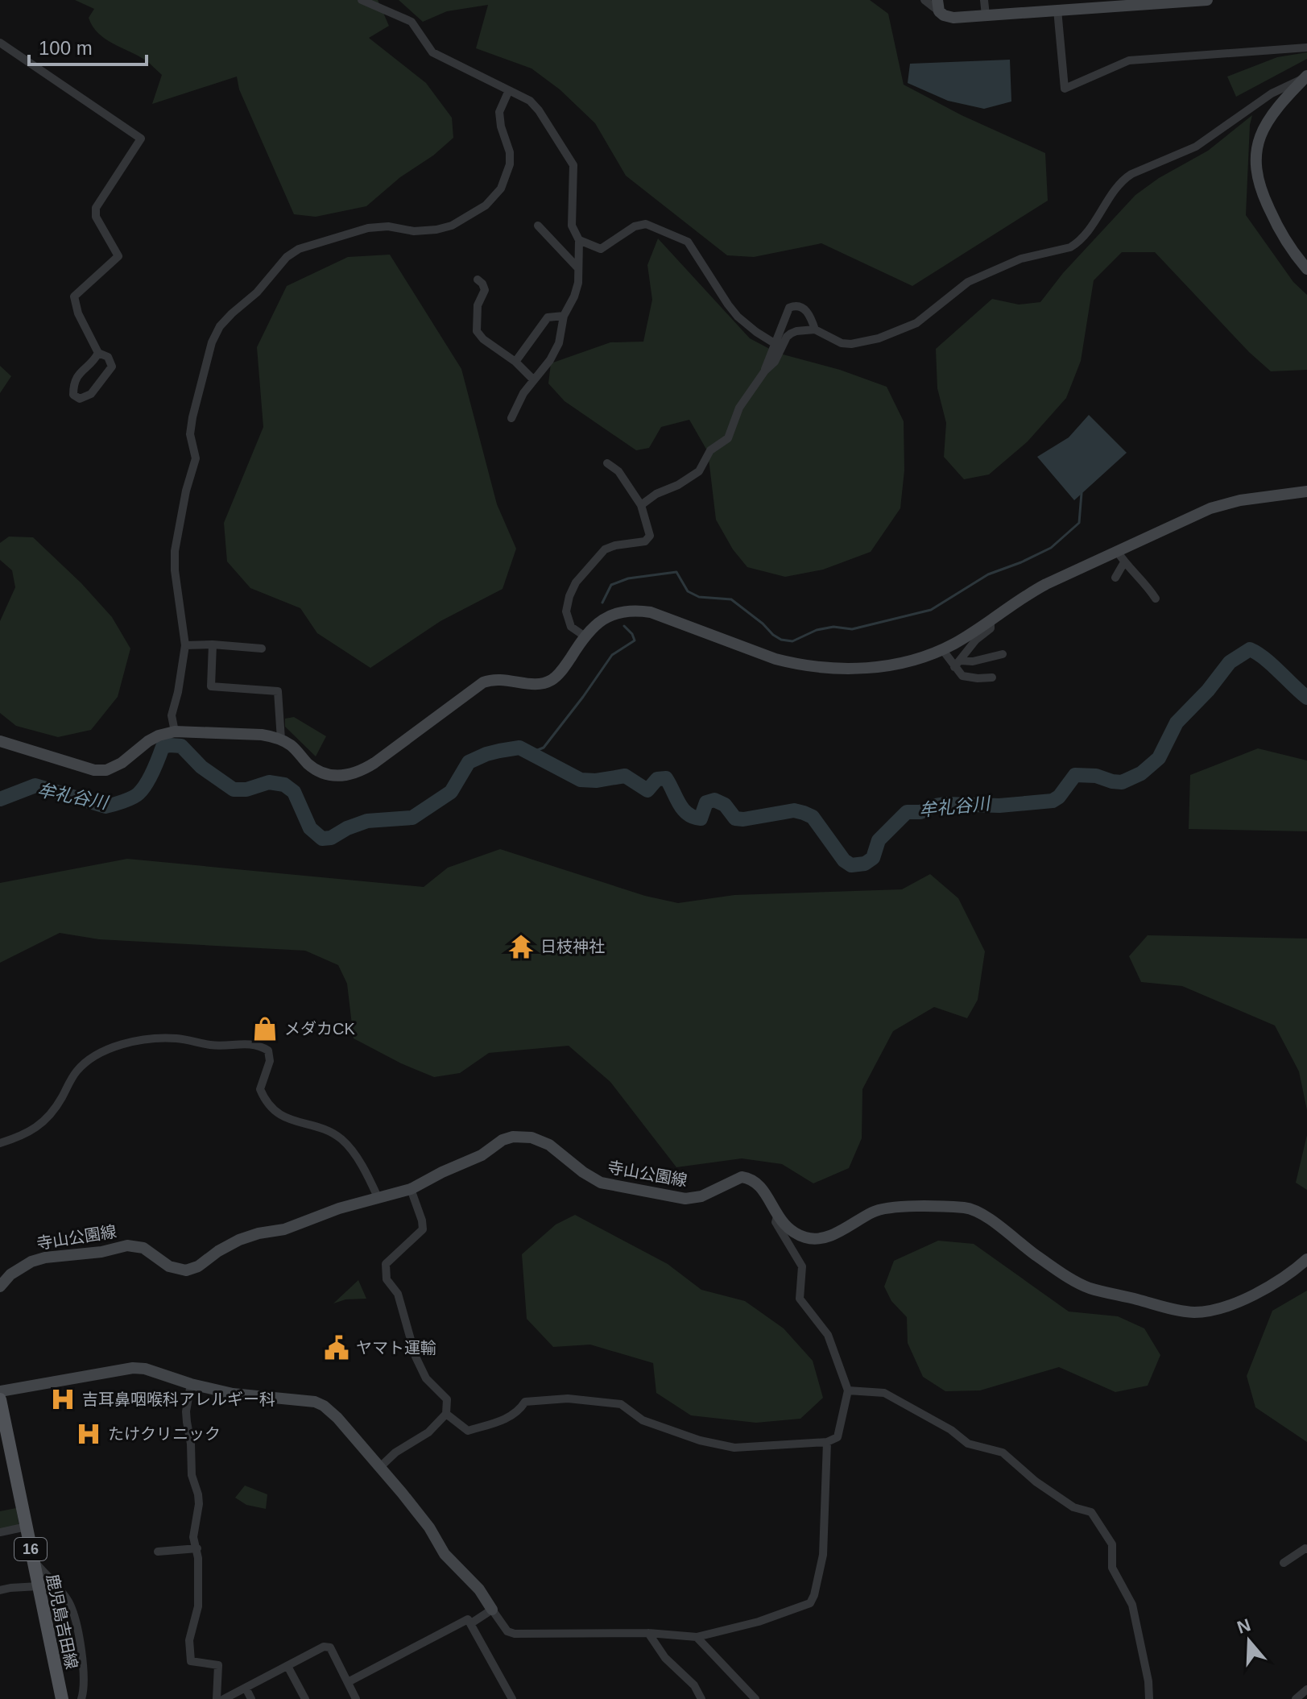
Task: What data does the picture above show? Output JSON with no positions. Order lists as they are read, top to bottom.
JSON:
{
  "streets": {
    "main road": ["16", "鹿児島吉田線"],
    "street": ["寺山公園線"]
  },
  "water": ["牟礼谷川"],
  "places": {
    "temple": ["日枝神社"],
    "shop": ["メダカCK"],
    "public building": ["ヤマト運輸"],
    "hospital": ["吉耳鼻咽喉科アレルギー科", "たけクリニック"]
  },
  "scale_bar": "100 m",
  "north": "top"
}
